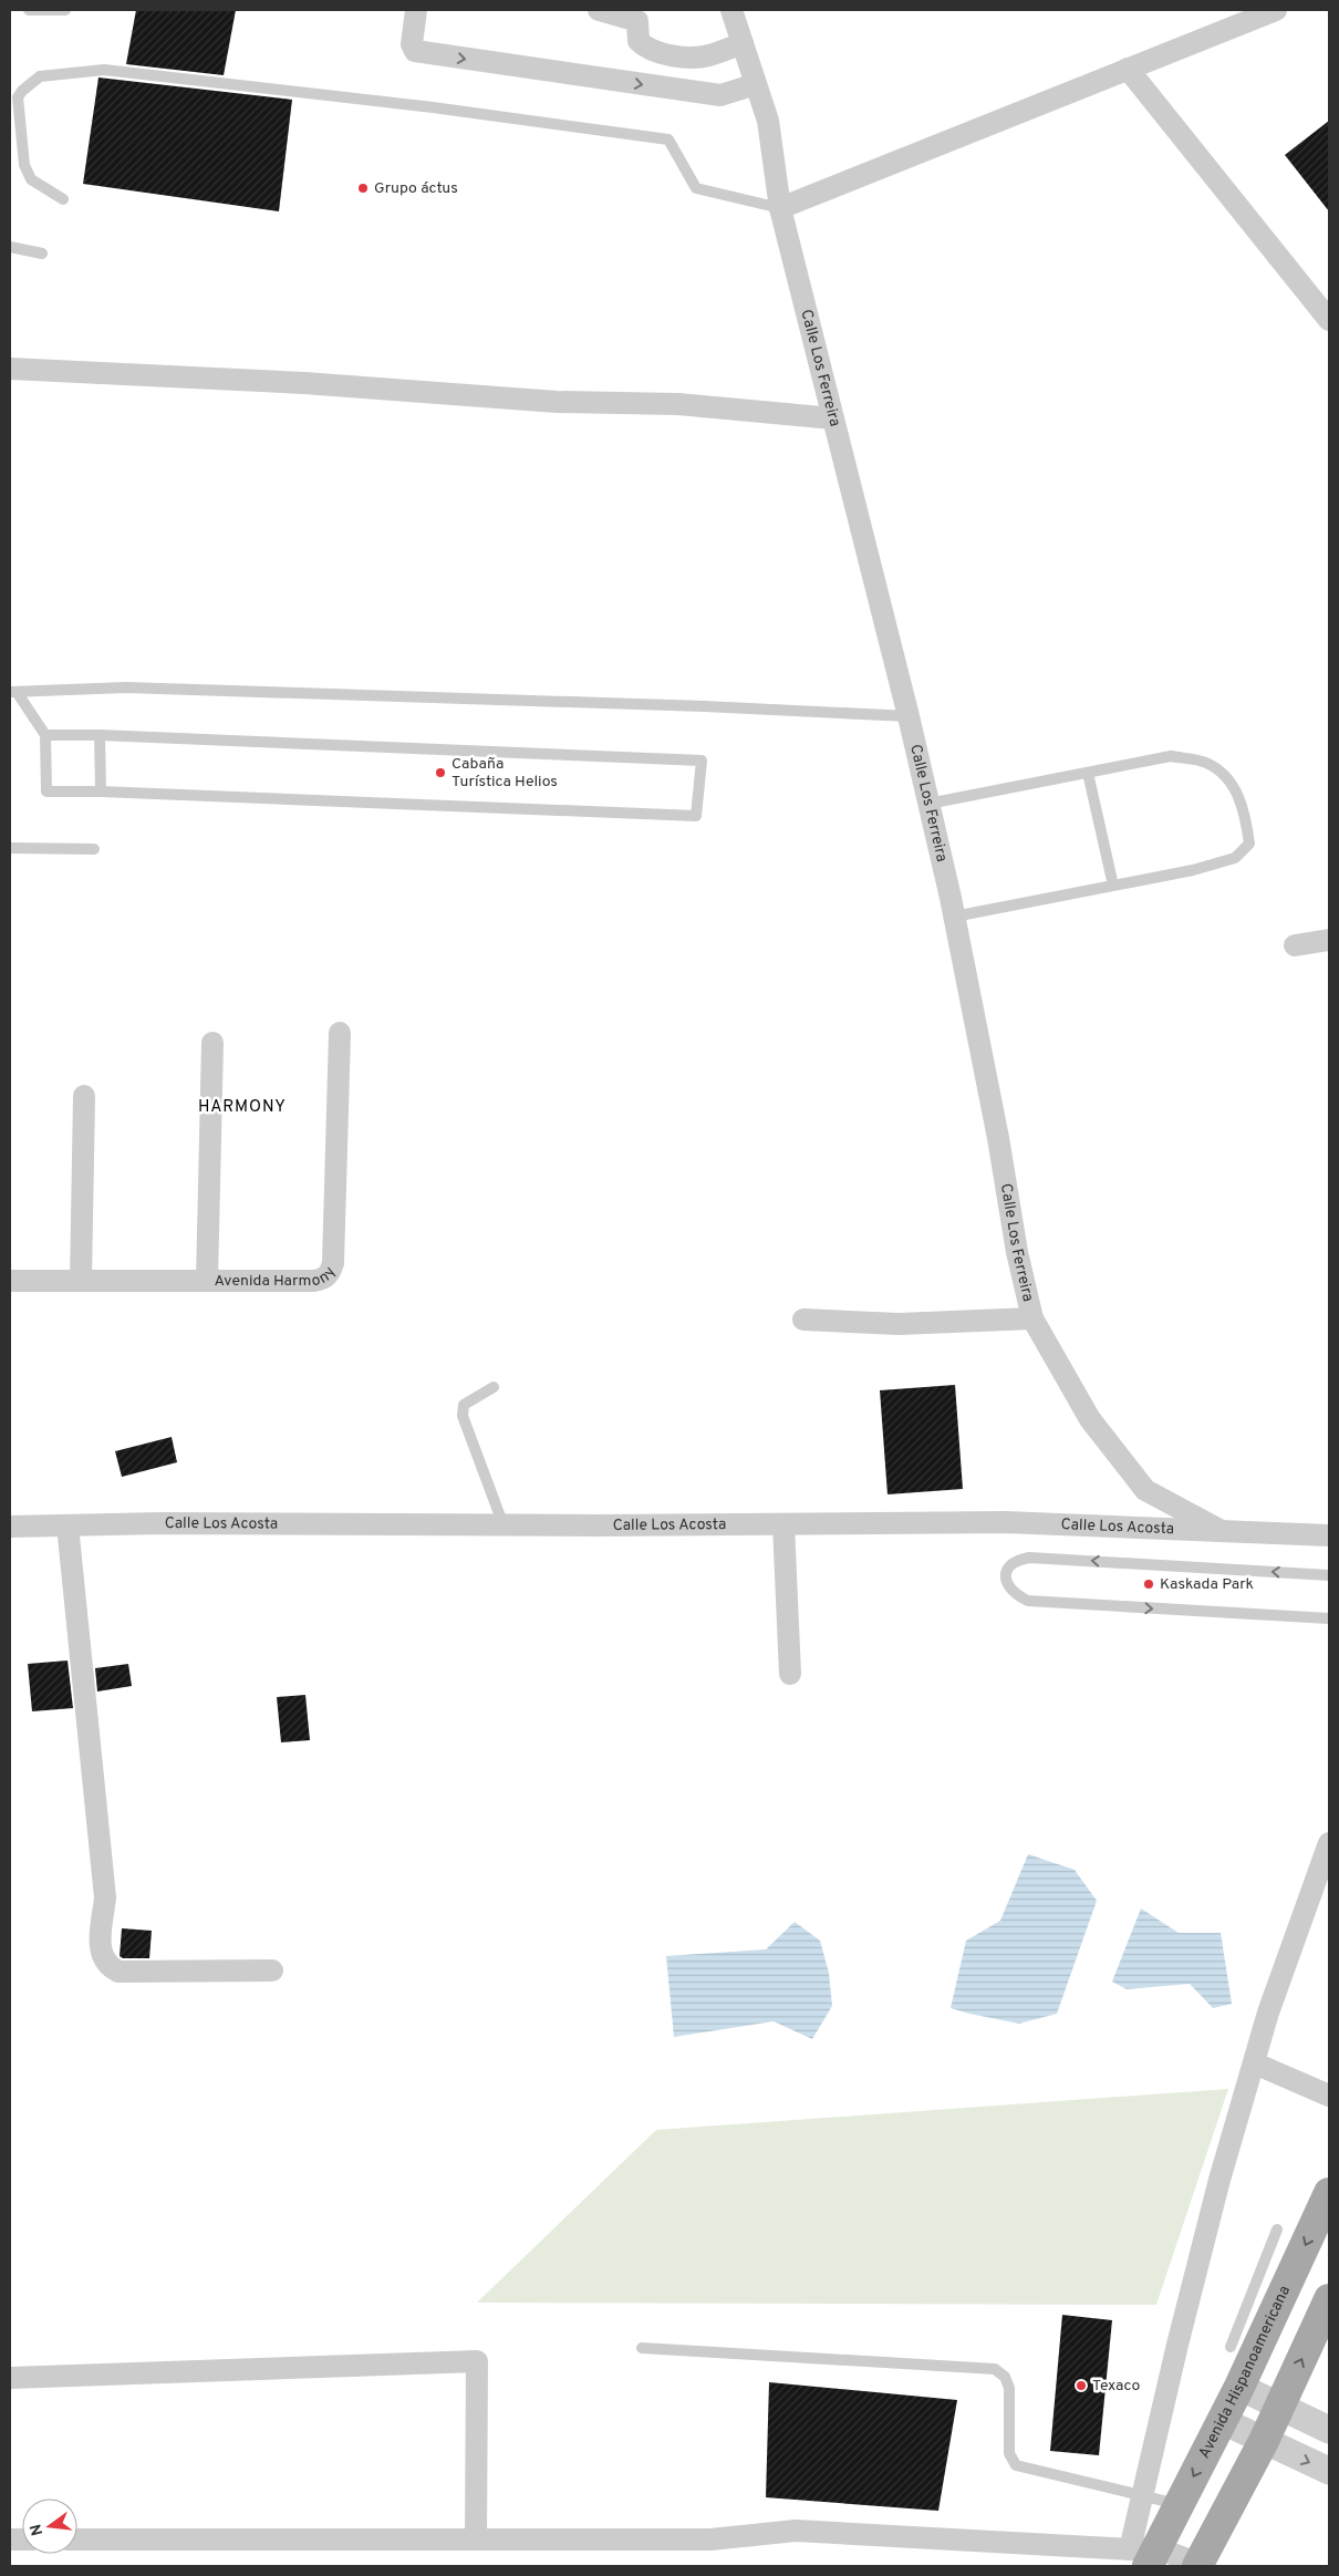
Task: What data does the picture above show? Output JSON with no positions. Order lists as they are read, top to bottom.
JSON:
{
  "streets": {
    "main road": ["Avenida Hispanoamericana"],
    "street": ["Calle Los Ferreira", "Avenida Harmony", "Calle Los Acosta"]
  },
  "crossings": [
    ["Calle Los Ferreira", "Calle Los Acosta"]
  ],
  "districts": ["HARMONY"],
  "places": [
    "Grupo áctus",
    "Cabaña Turística Helios",
    "Kaskada Park",
    "Texaco"
  ],
  "north": "left"
}
